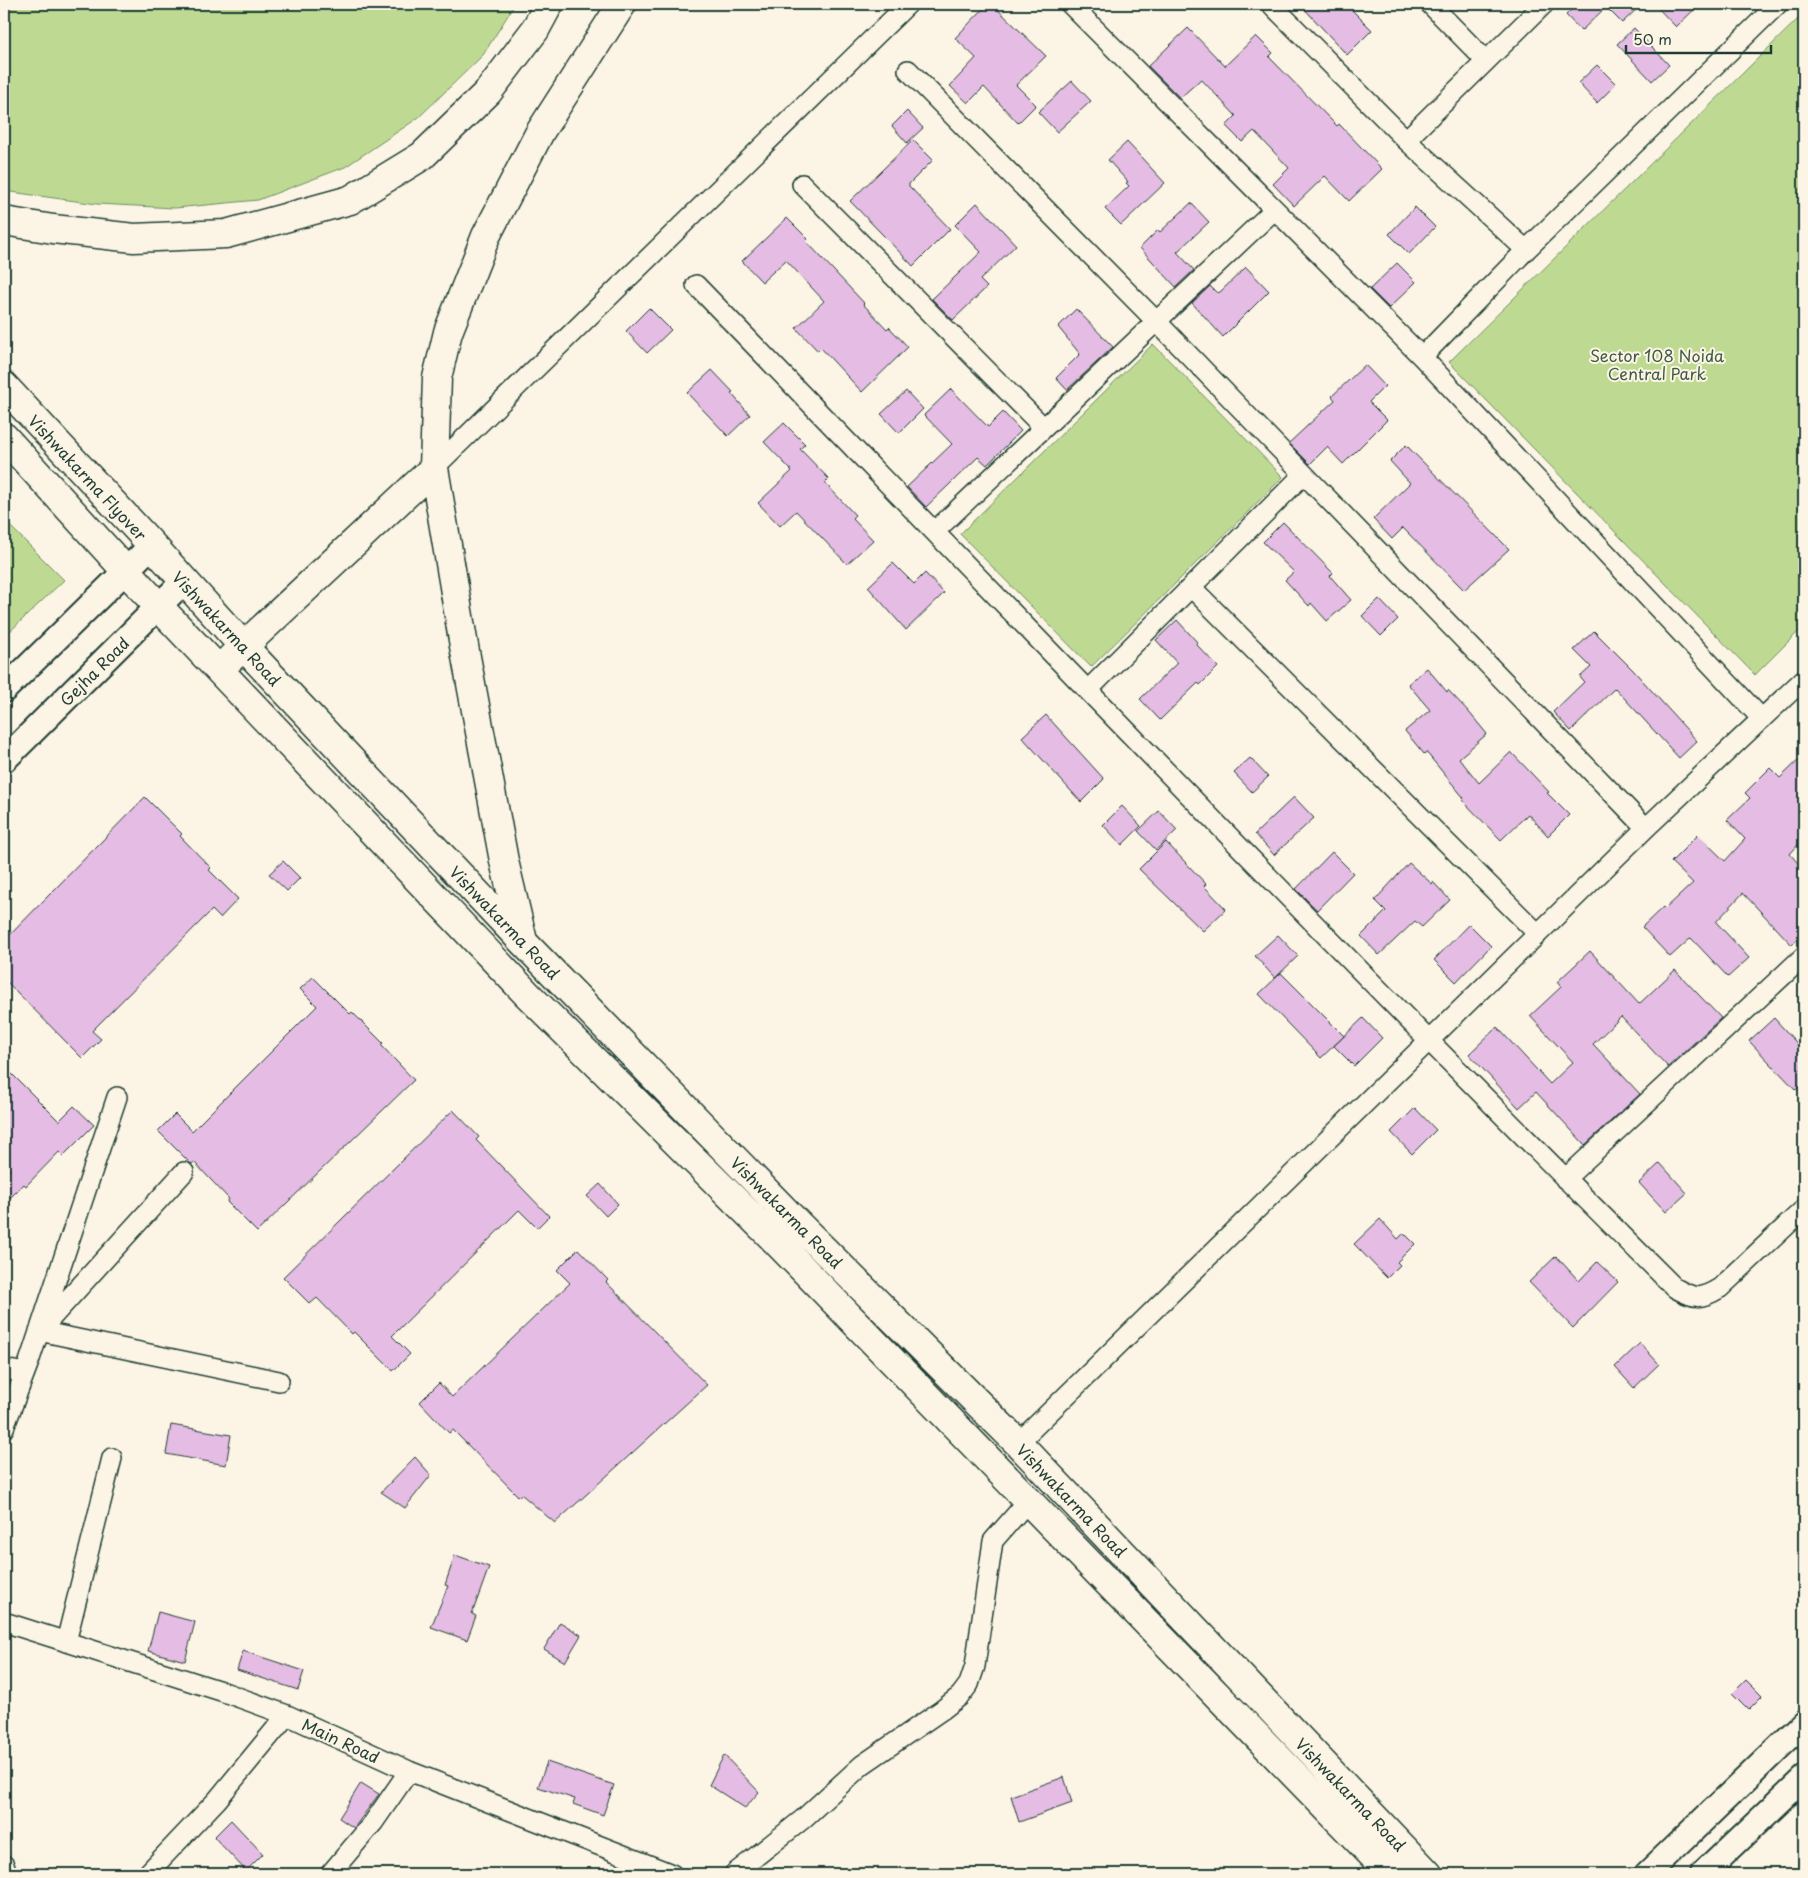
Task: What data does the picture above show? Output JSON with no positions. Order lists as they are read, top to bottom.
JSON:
{
  "streets": {
    "main road": ["Vishwakarma Flyover", "Vishwakarma Road"],
    "street": ["Gejha Road", "Main Road"]
  },
  "crossings": [
    ["Vishwakarma Flyover", "Vishwakarma Road"],
    ["Vishwakarma Road", "Gejha Road"]
  ],
  "parks": ["Sector 108 Noida Central Park"],
  "scale_bar": "50 m"
}
